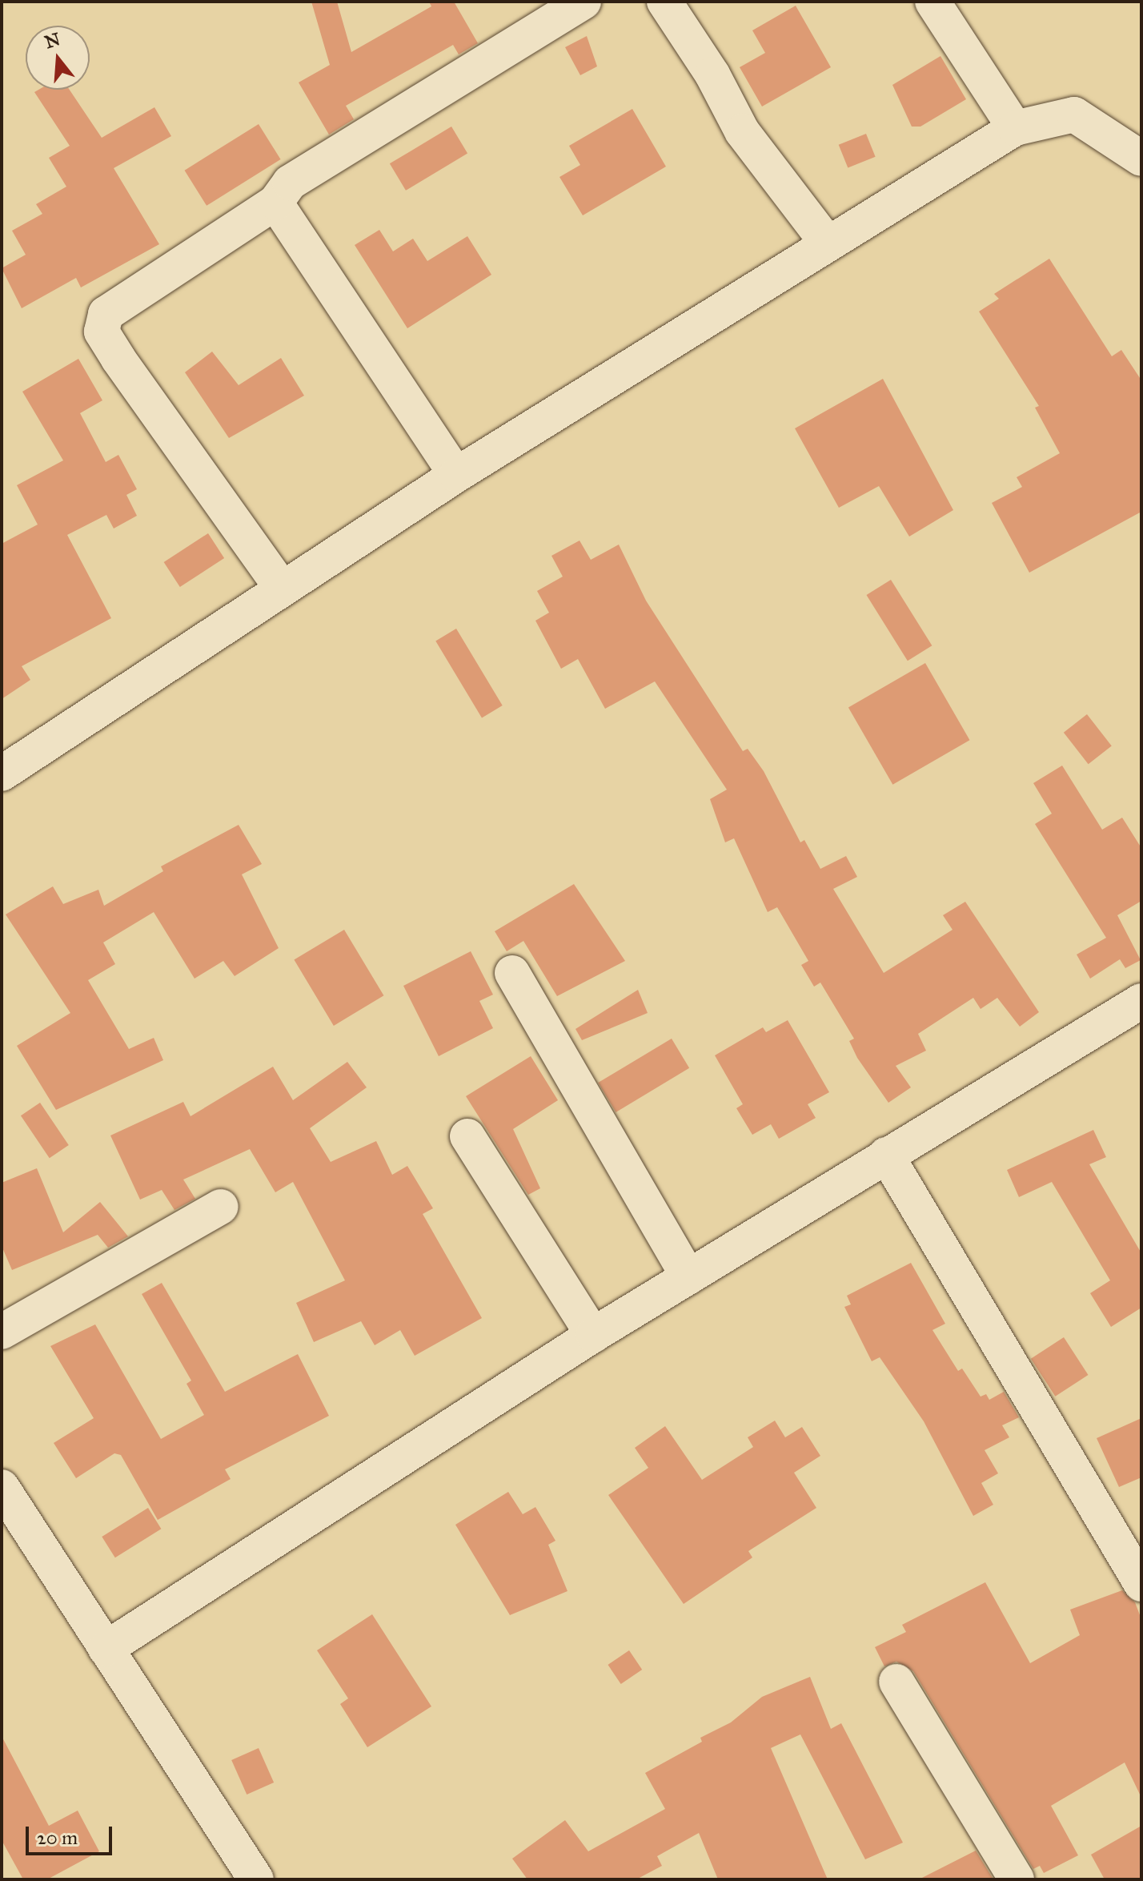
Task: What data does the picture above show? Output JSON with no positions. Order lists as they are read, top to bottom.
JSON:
{
  "scale_bar": "20 m",
  "north": "top"
}
